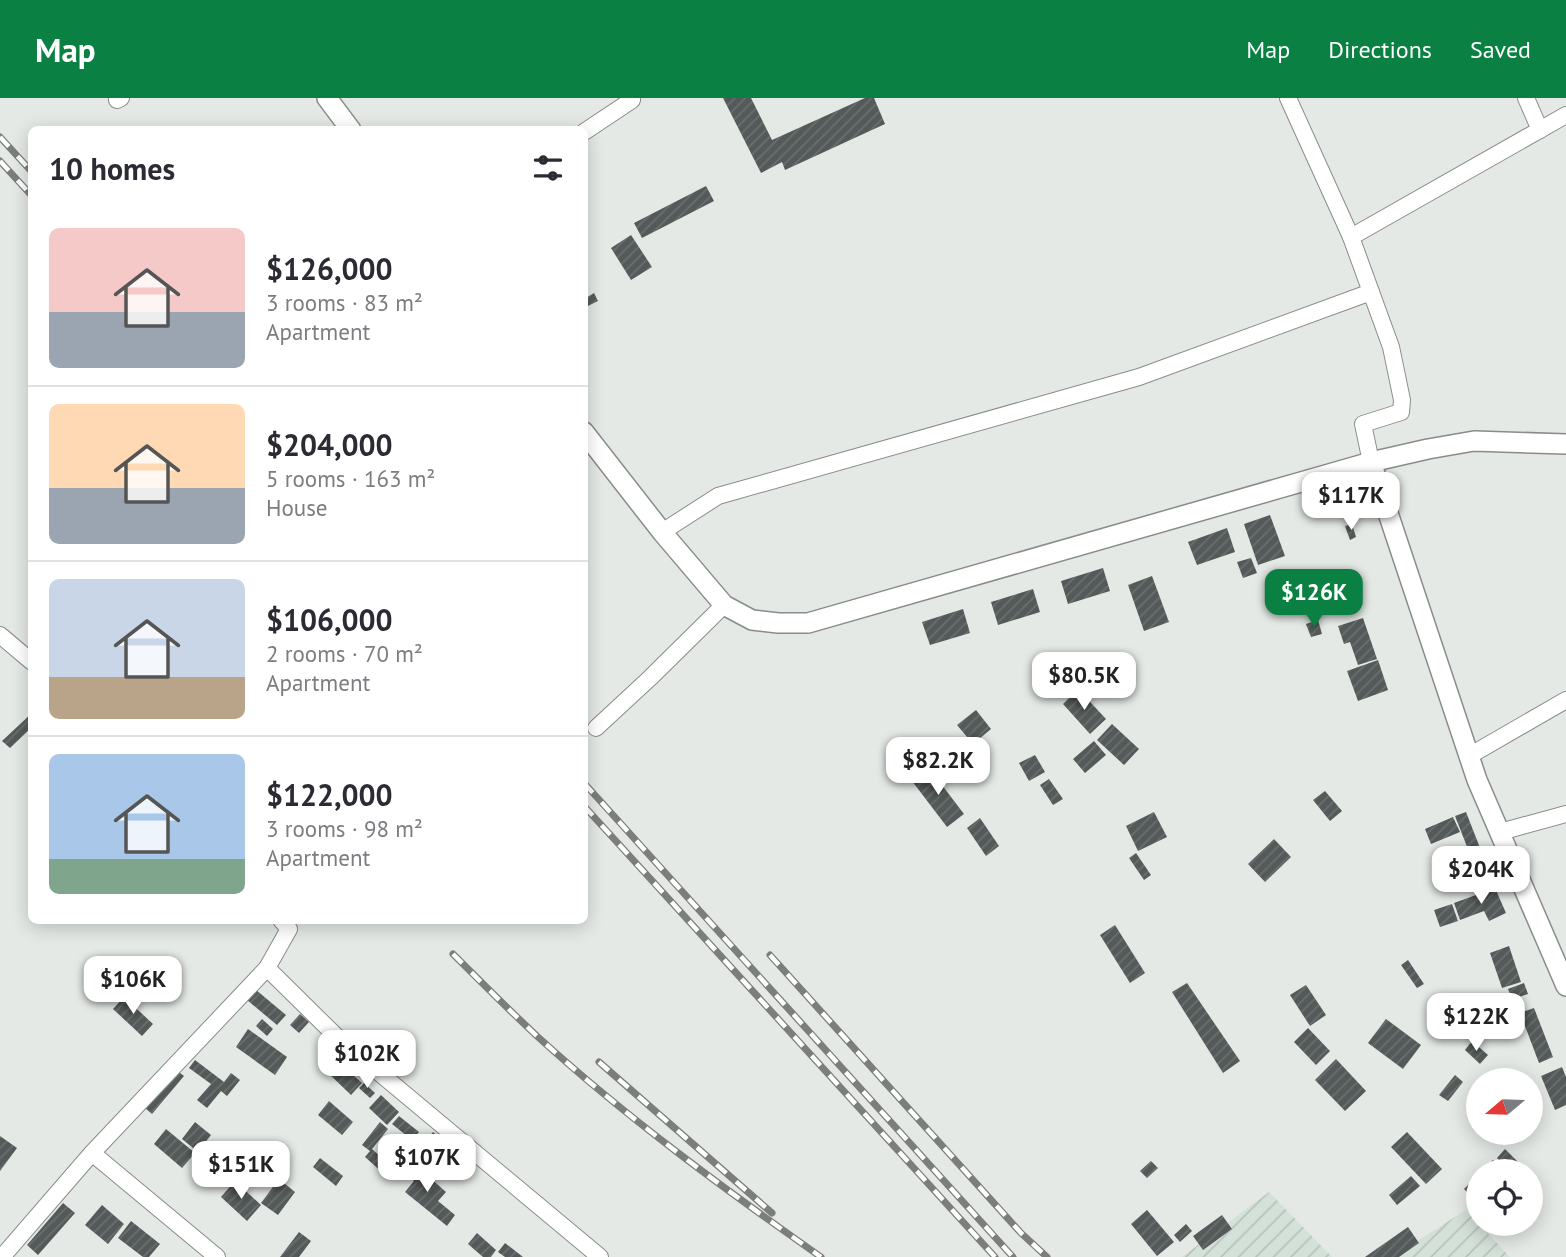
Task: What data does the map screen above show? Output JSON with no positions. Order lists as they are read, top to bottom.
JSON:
{
  "north": "left",
  "page": {
    "header": "Map",
    "nav": ["Map", "Directions", "Saved"],
    "heading": "10 homes",
    "list": [
      {
        "name": "$126,000",
        "note": "3 rooms · 83 m² · Apartment"
      },
      {
        "name": "$204,000",
        "note": "5 rooms · 163 m² · House"
      },
      {
        "name": "$106,000",
        "note": "2 rooms · 70 m² · Apartment"
      },
      {
        "name": "$122,000",
        "note": "3 rooms · 98 m² · Apartment"
      }
    ],
    "price": [
      "$117K",
      "$126K",
      "$80.5K",
      "$82.2K",
      "$204K",
      "$106K",
      "$122K",
      "$102K",
      "$107K",
      "$151K"
    ]
  }
}
